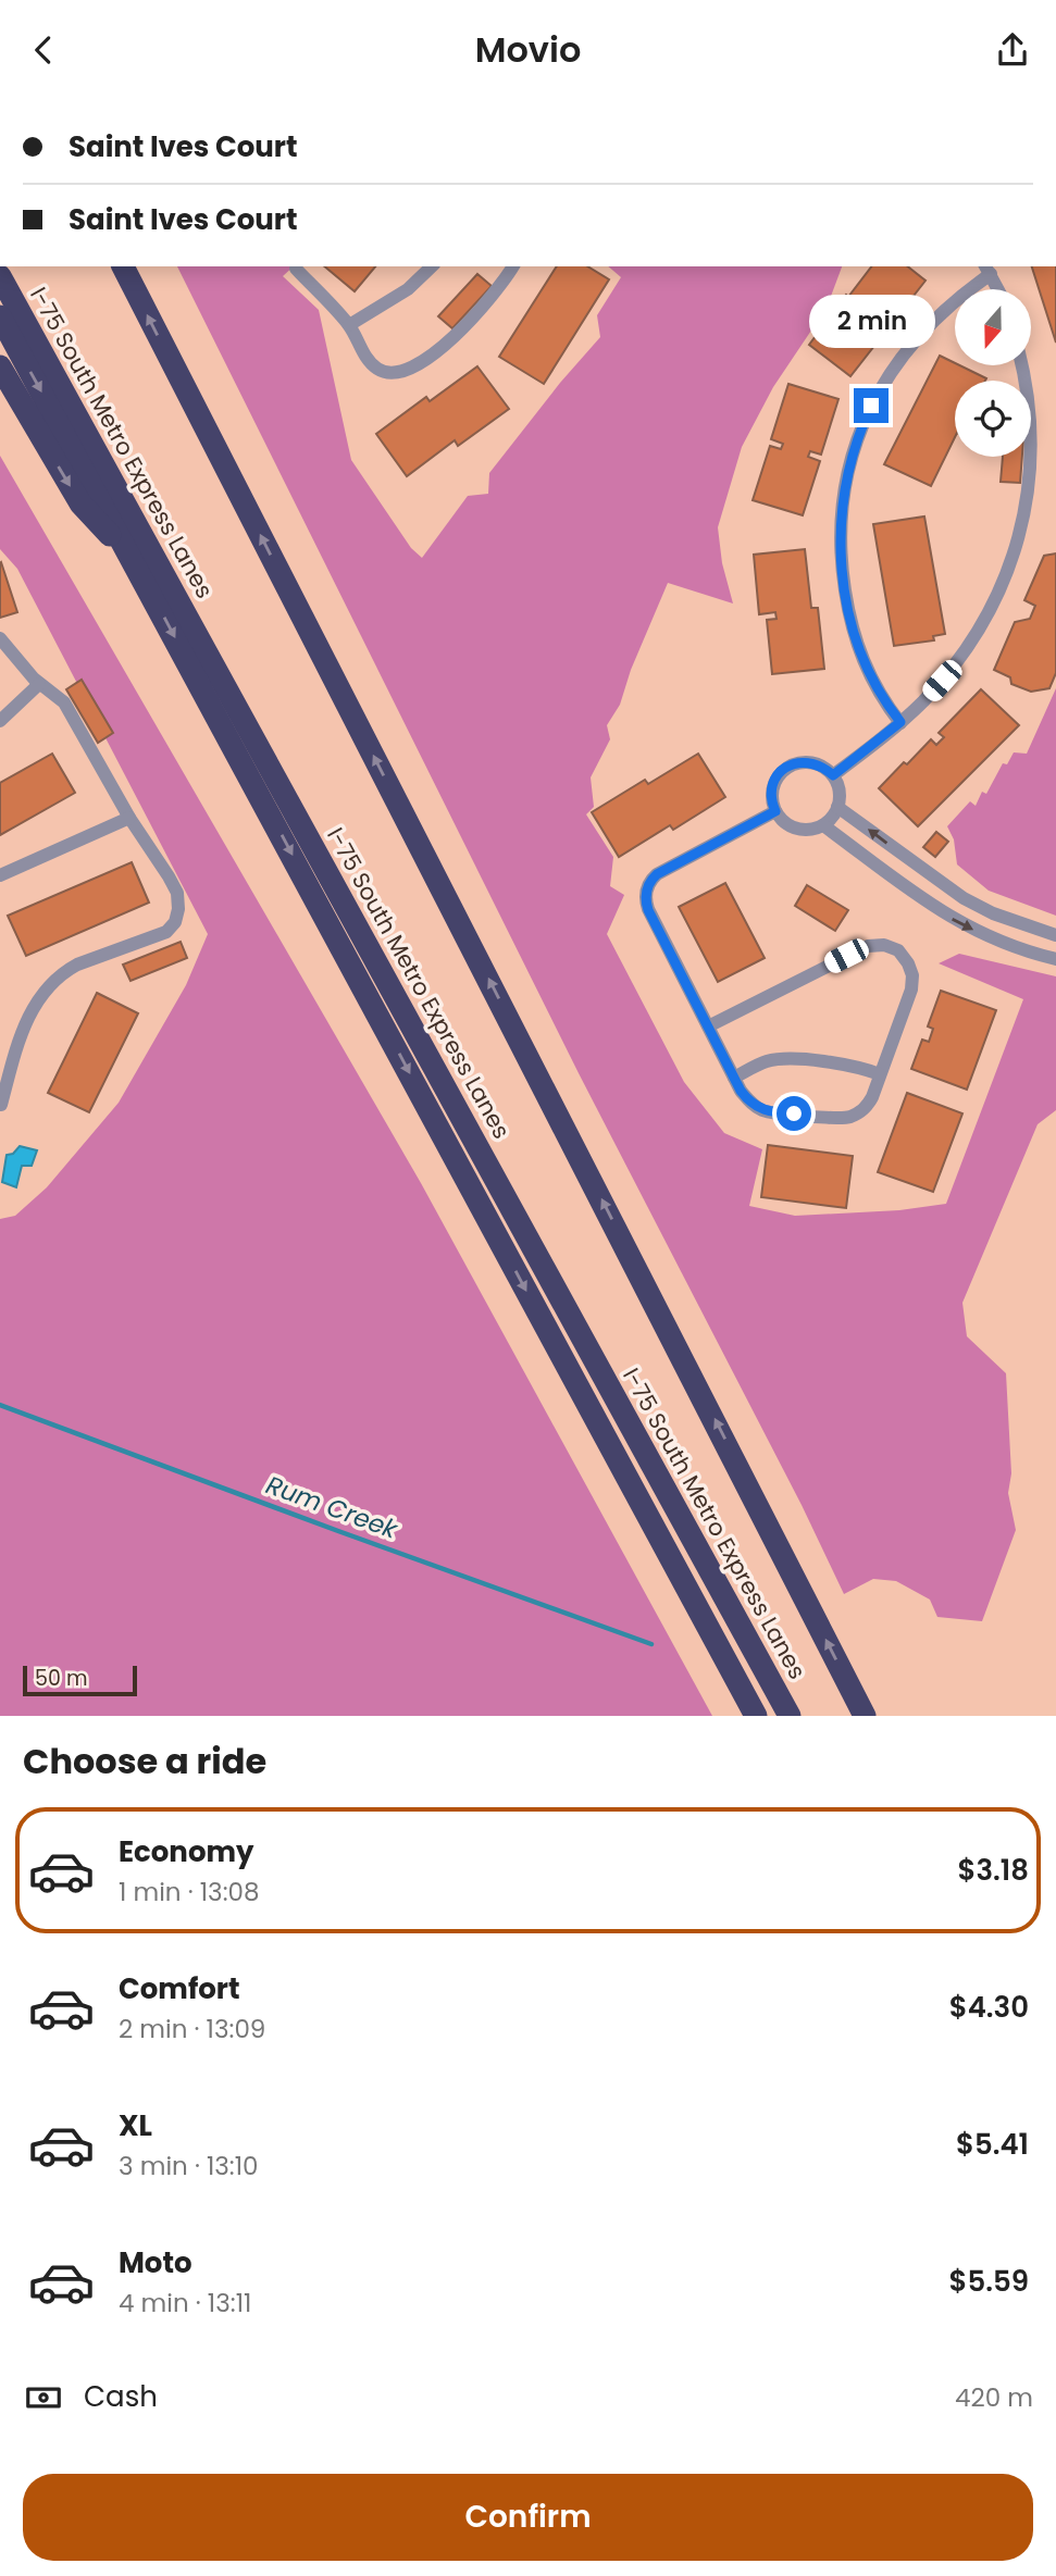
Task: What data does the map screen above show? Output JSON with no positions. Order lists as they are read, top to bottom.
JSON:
{
  "streets": {
    "highway": ["I-75 South Metro Express Lanes"]
  },
  "water": ["Rum Creek"],
  "scale_bar": "50 m",
  "north": "bottom",
  "page": {
    "header": "Movio",
    "banner": ["Saint Ives Court", "Saint Ives Court"],
    "bubble": "2 min",
    "scale": "50 m",
    "heading": "Choose a ride",
    "list": [
      {
        "name": "Economy",
        "note": "1 min · 13:08",
        "value": "$3.18"
      },
      {
        "name": "Comfort",
        "note": "2 min · 13:09",
        "value": "$4.30"
      },
      {
        "name": "XL",
        "note": "3 min · 13:10",
        "value": "$5.41"
      },
      {
        "name": "Moto",
        "note": "4 min · 13:11",
        "value": "$5.59"
      }
    ],
    "pay": ["Cash", "420 m"],
    "buttons": "Confirm"
  }
}
